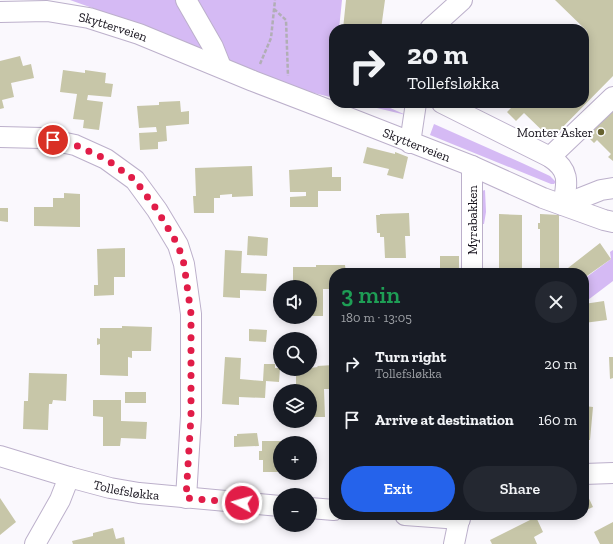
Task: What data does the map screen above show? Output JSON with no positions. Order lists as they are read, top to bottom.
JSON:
{
  "streets": {
    "street": ["Skytterveien", "Myrabakken", "Tollefsløkka"]
  },
  "crossings": [
    ["Skytterveien", "Myrabakken"]
  ],
  "places": ["Monter Asker"],
  "page": {
    "turn": ["20 m", "Tollefsløkka"],
    "heading": ["3 min", "180 m · 13:05"],
    "map_buttons": ["+", "−"],
    "list": [
      {
        "name": "Turn right",
        "note": "Tollefsløkka",
        "value": "20 m"
      },
      {
        "name": "Arrive at destination",
        "value": "160 m"
      }
    ],
    "buttons": ["Exit", "Share"]
  }
}
